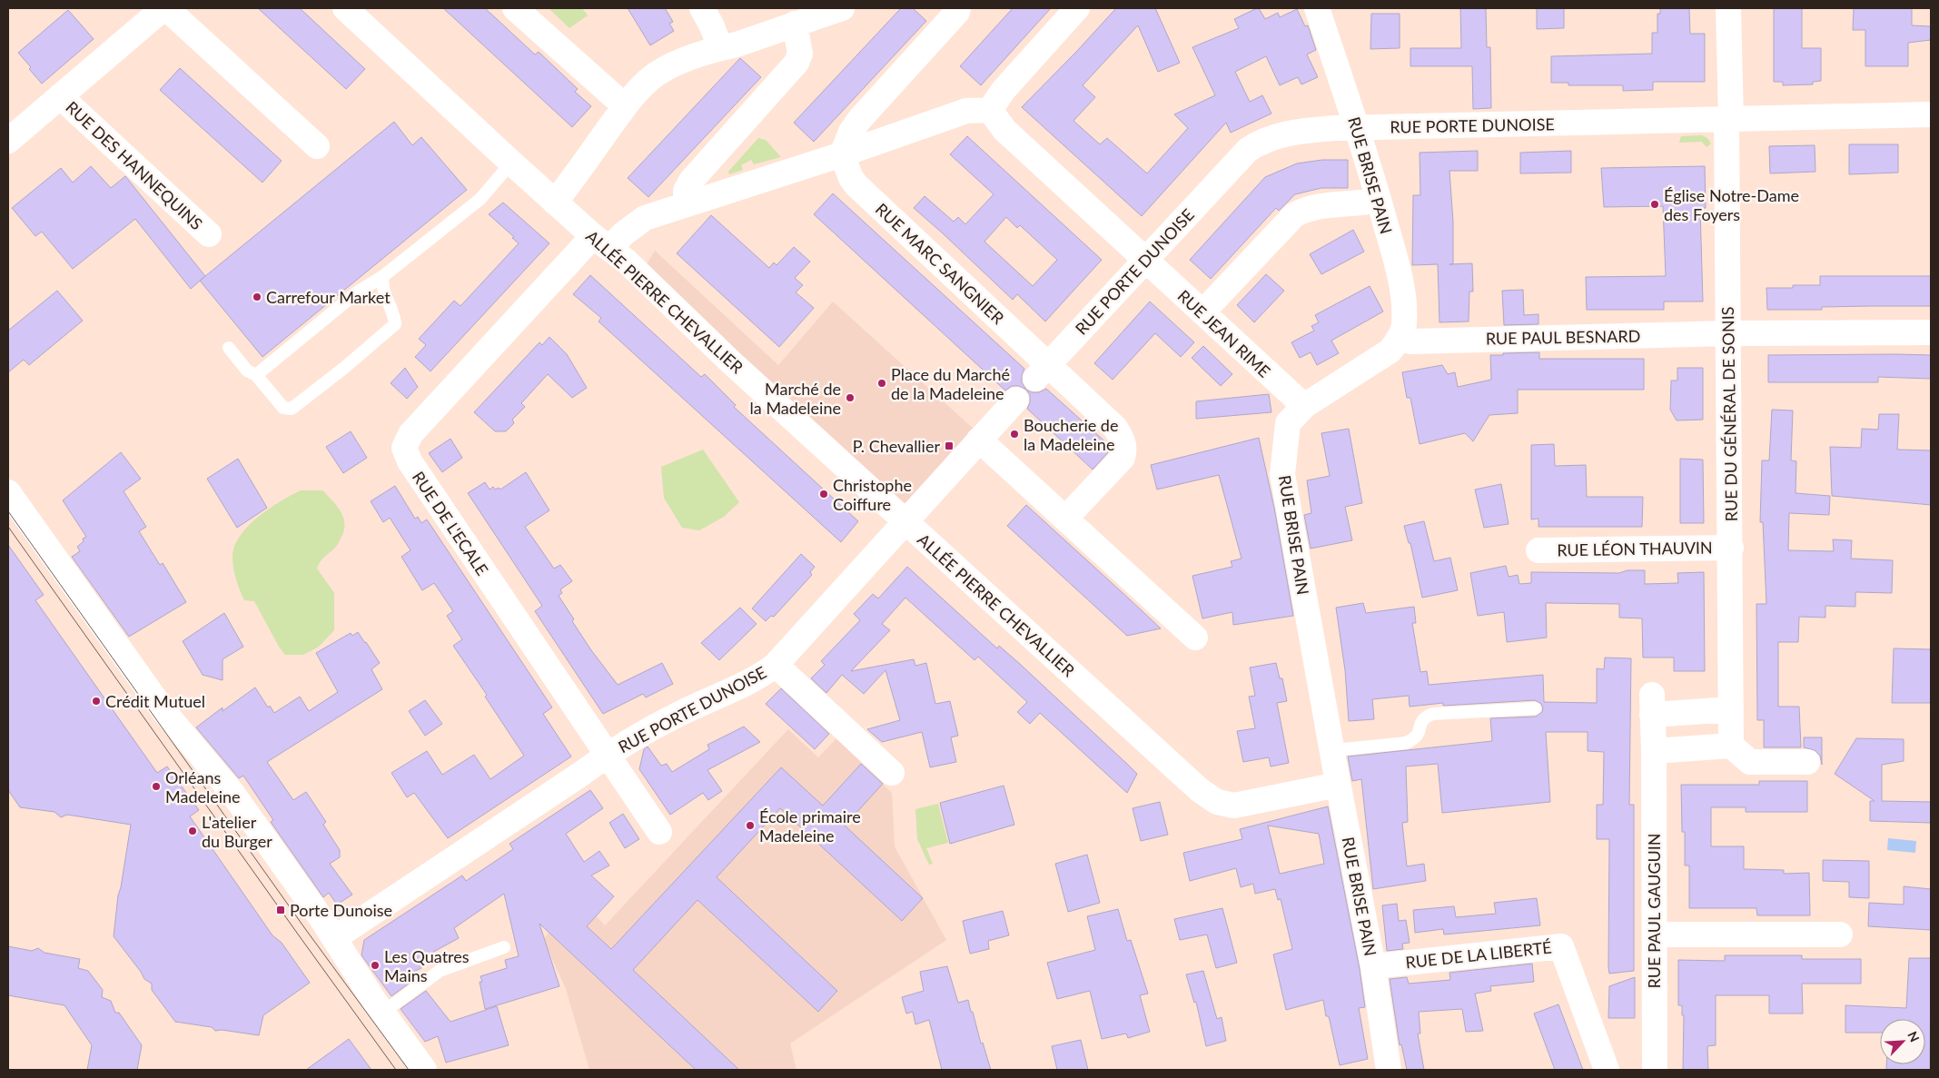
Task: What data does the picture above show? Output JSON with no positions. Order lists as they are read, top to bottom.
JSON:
{
  "streets": {
    "street": [
      "RUE PORTE DUNOISE",
      "RUE DES HANNEQUINS",
      "RUE BRISE PAIN",
      "RUE MARC SANGNIER",
      "ALLÉE PIERRE CHEVALLIER",
      "RUE JEAN RIME",
      "RUE PAUL BESNARD",
      "RUE DU GÉNÉRAL DE SONIS",
      "RUE DE L'ECALE",
      "RUE LÉON THAUVIN",
      "RUE PAUL GAUGUIN",
      "RUE DE LA LIBERTÉ"
    ]
  },
  "crossings": [
    ["RUE PORTE DUNOISE", "RUE BRISE PAIN"],
    ["RUE PORTE DUNOISE", "RUE MARC SANGNIER"],
    ["RUE PORTE DUNOISE", "ALLÉE PIERRE CHEVALLIER"],
    ["RUE PORTE DUNOISE", "RUE JEAN RIME"],
    ["RUE PORTE DUNOISE", "RUE DU GÉNÉRAL DE SONIS"],
    ["RUE PORTE DUNOISE", "RUE DE L'ECALE"],
    ["RUE BRISE PAIN", "ALLÉE PIERRE CHEVALLIER"],
    ["RUE BRISE PAIN", "RUE JEAN RIME"],
    ["RUE BRISE PAIN", "RUE PAUL BESNARD"],
    ["RUE BRISE PAIN", "RUE DE LA LIBERTÉ"],
    ["RUE MARC SANGNIER", "RUE DE L'ECALE"],
    ["ALLÉE PIERRE CHEVALLIER", "RUE DE L'ECALE"],
    ["RUE JEAN RIME", "RUE DE L'ECALE"],
    ["RUE PAUL BESNARD", "RUE DU GÉNÉRAL DE SONIS"],
    ["RUE DU GÉNÉRAL DE SONIS", "RUE LÉON THAUVIN"],
    ["RUE DU GÉNÉRAL DE SONIS", "RUE PAUL GAUGUIN"]
  ],
  "places": {
    "other": [
      "Église Notre-Dame des Foyers",
      "Carrefour Market",
      "Place du Marché de la Madeleine",
      "Marché de la Madeleine",
      "Boucherie de la Madeleine",
      "Christophe Coiffure",
      "Crédit Mutuel",
      "Orléans Madeleine",
      "École primaire Madeleine",
      "L'atelier du Burger",
      "Les Quatres Mains"
    ],
    "transit": ["P. Chevallier", "Porte Dunoise"]
  },
  "north": "top right"
}
